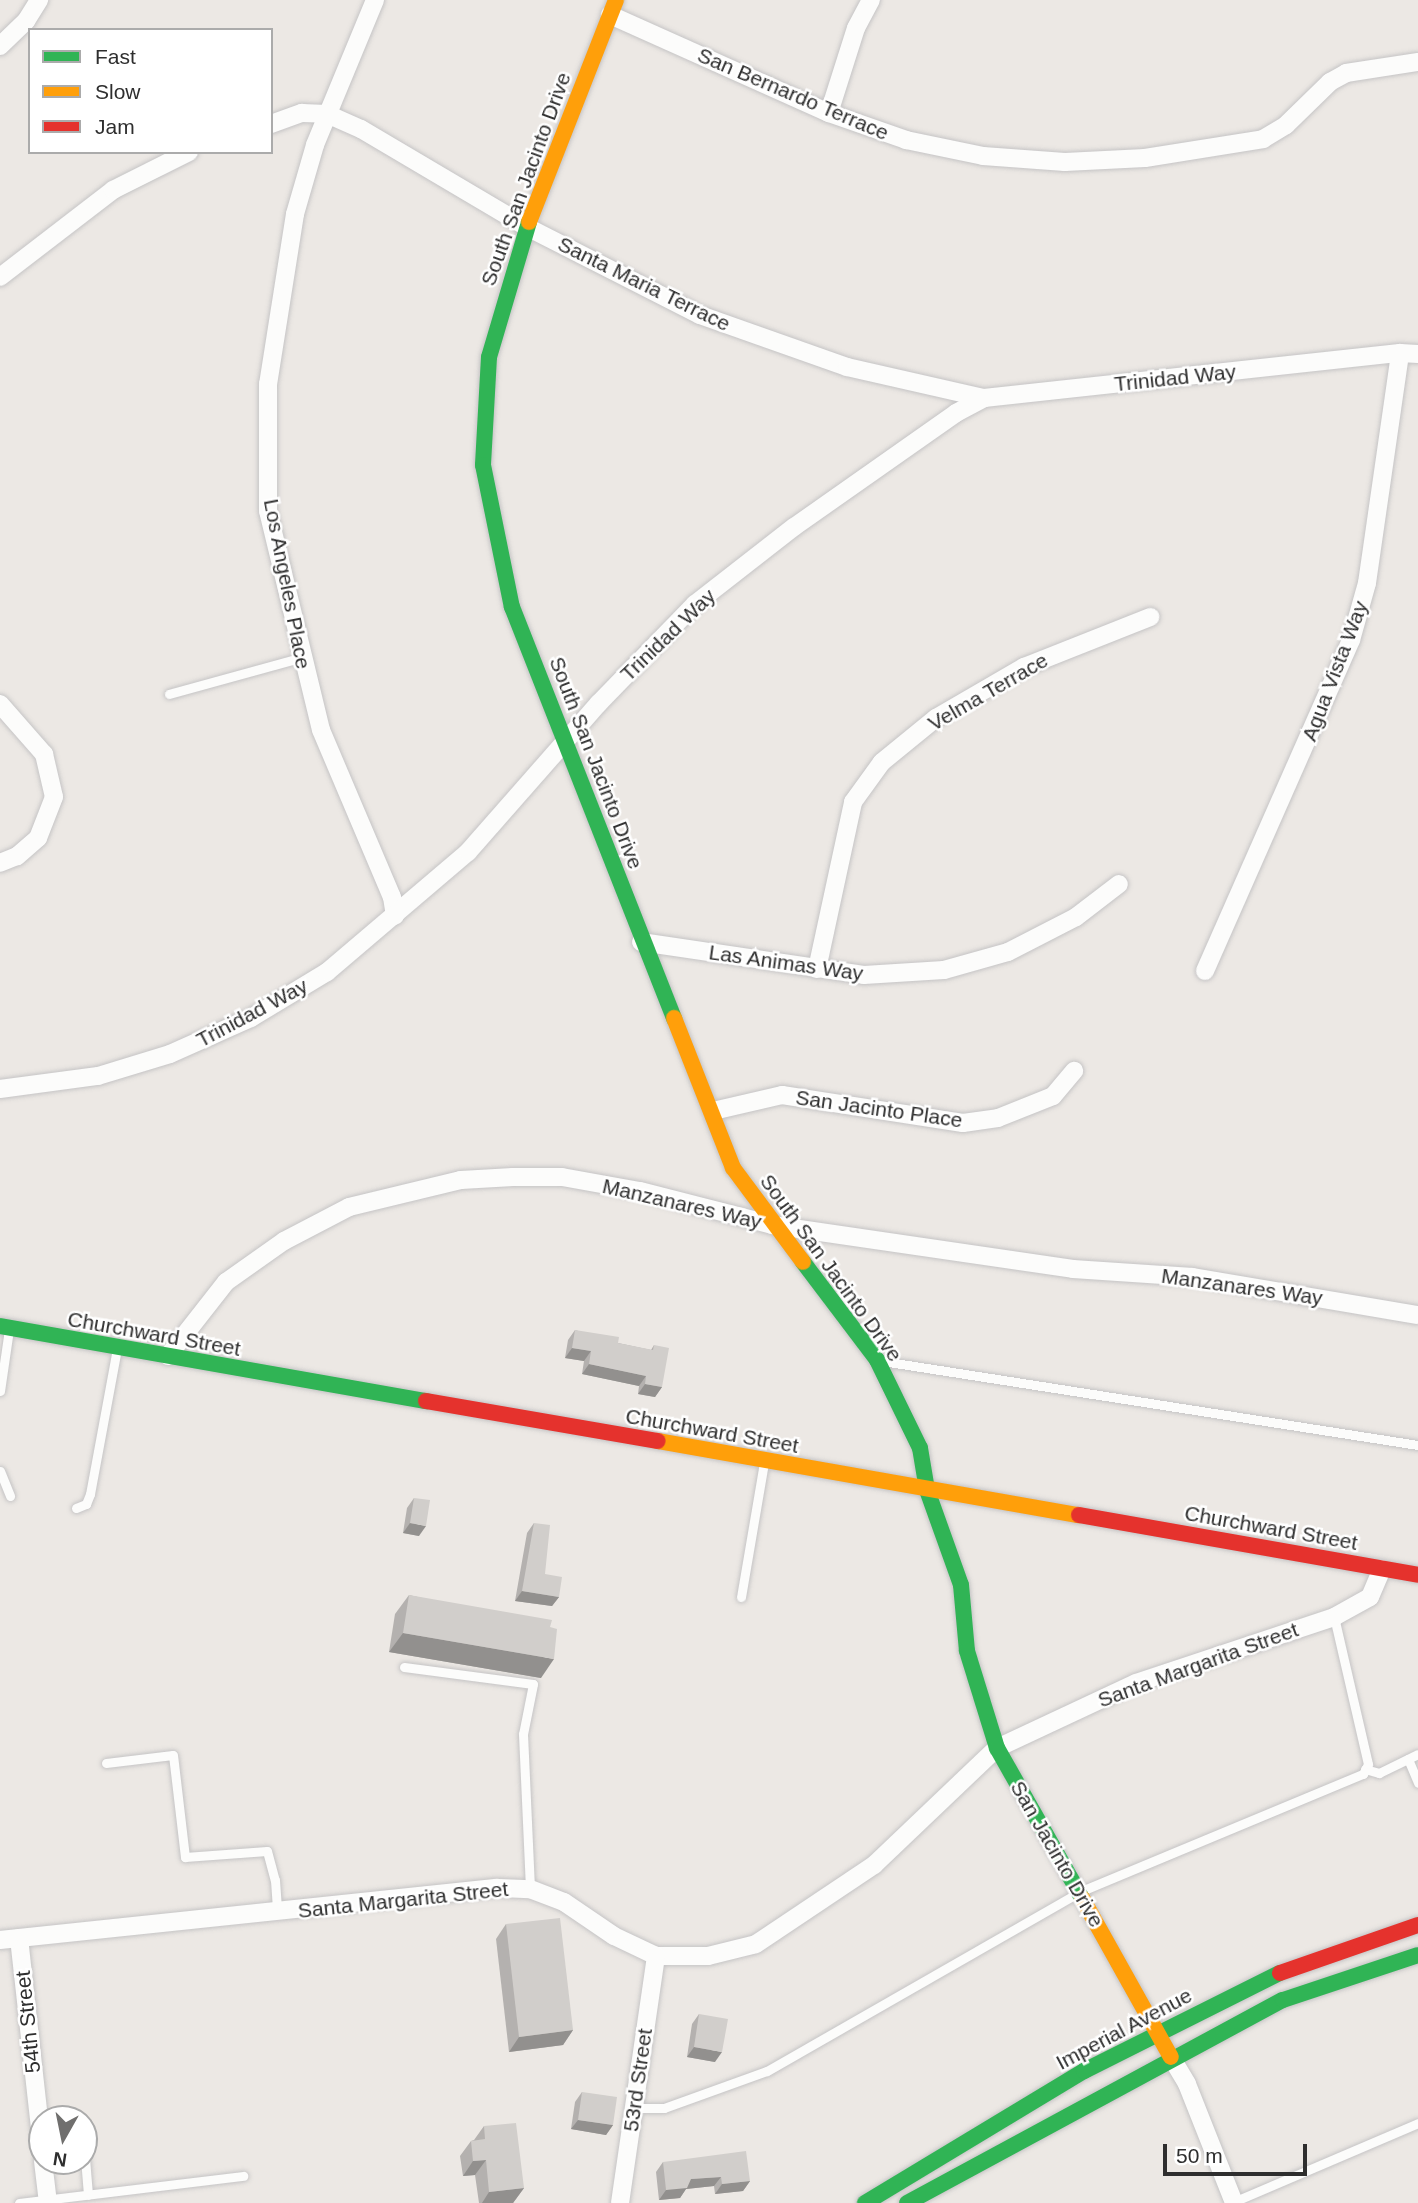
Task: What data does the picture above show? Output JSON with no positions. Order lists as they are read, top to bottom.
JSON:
{
  "streets": {
    "street": [
      "San Bernardo Terrace",
      "South San Jacinto Drive",
      "Santa Maria Terrace",
      "Trinidad Way",
      "Los Angeles Place",
      "Agua Vista Way",
      "Velma Terrace",
      "Las Animas Way",
      "San Jacinto Place",
      "Manzanares Way",
      "Churchward Street",
      "Santa Margarita Street",
      "San Jacinto Drive",
      "54th Street",
      "Imperial Avenue",
      "53rd Street"
    ]
  },
  "crossings": [
    ["San Bernardo Terrace", "South San Jacinto Drive"],
    ["South San Jacinto Drive", "Santa Maria Terrace"],
    ["South San Jacinto Drive", "Trinidad Way"],
    ["South San Jacinto Drive", "Las Animas Way"],
    ["South San Jacinto Drive", "San Jacinto Place"],
    ["South San Jacinto Drive", "Manzanares Way"],
    ["South San Jacinto Drive", "Churchward Street"],
    ["South San Jacinto Drive", "San Jacinto Drive"],
    ["Santa Maria Terrace", "Trinidad Way"],
    ["Santa Maria Terrace", "Los Angeles Place"],
    ["Trinidad Way", "Los Angeles Place"],
    ["Trinidad Way", "Agua Vista Way"],
    ["Velma Terrace", "Las Animas Way"],
    ["Manzanares Way", "Churchward Street"],
    ["Churchward Street", "Santa Margarita Street"],
    ["Churchward Street", "San Jacinto Drive"],
    ["Santa Margarita Street", "San Jacinto Drive"],
    ["Santa Margarita Street", "54th Street"],
    ["Santa Margarita Street", "53rd Street"],
    ["San Jacinto Drive", "Imperial Avenue"]
  ],
  "legend": ["Fast", "Slow", "Jam"],
  "scale_bar": "50 m",
  "north": "bottom"
}
